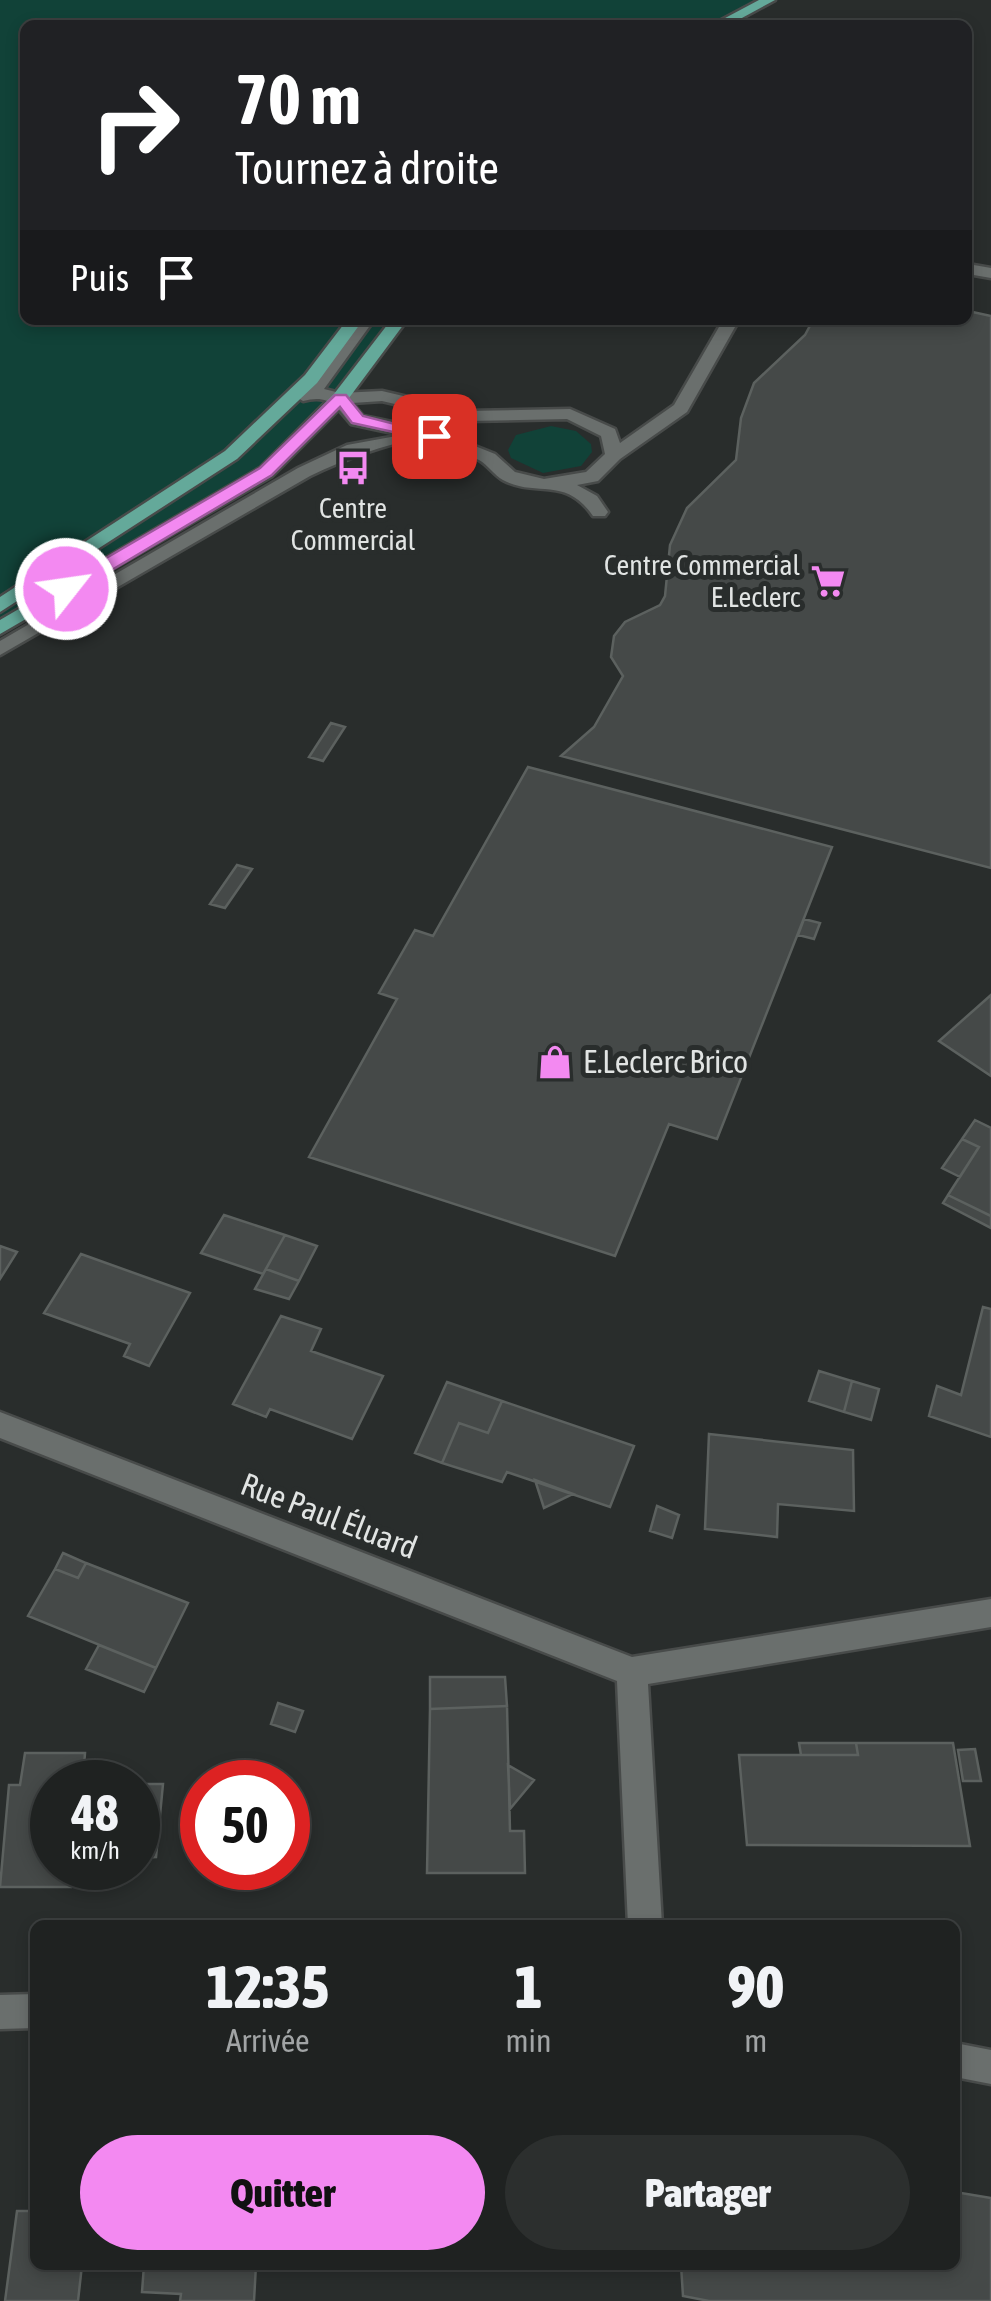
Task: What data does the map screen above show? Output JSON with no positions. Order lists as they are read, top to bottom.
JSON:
{
  "streets": {
    "street": ["Rue Paul Éluard"]
  },
  "places": {
    "bus stop": ["Centre Commercial"],
    "supermarket": ["Centre Commercial E.Leclerc"],
    "shop": ["E.Leclerc Brico"]
  },
  "page": {
    "turn": ["70 m", "Tournez à droite"],
    "then": "Puis",
    "speed": "48 km/h",
    "limit": "50",
    "eta": [
      "12:35",
      "Arrivée",
      "1",
      "min",
      "90",
      "m"
    ],
    "buttons": ["Quitter", "Partager"]
  }
}
